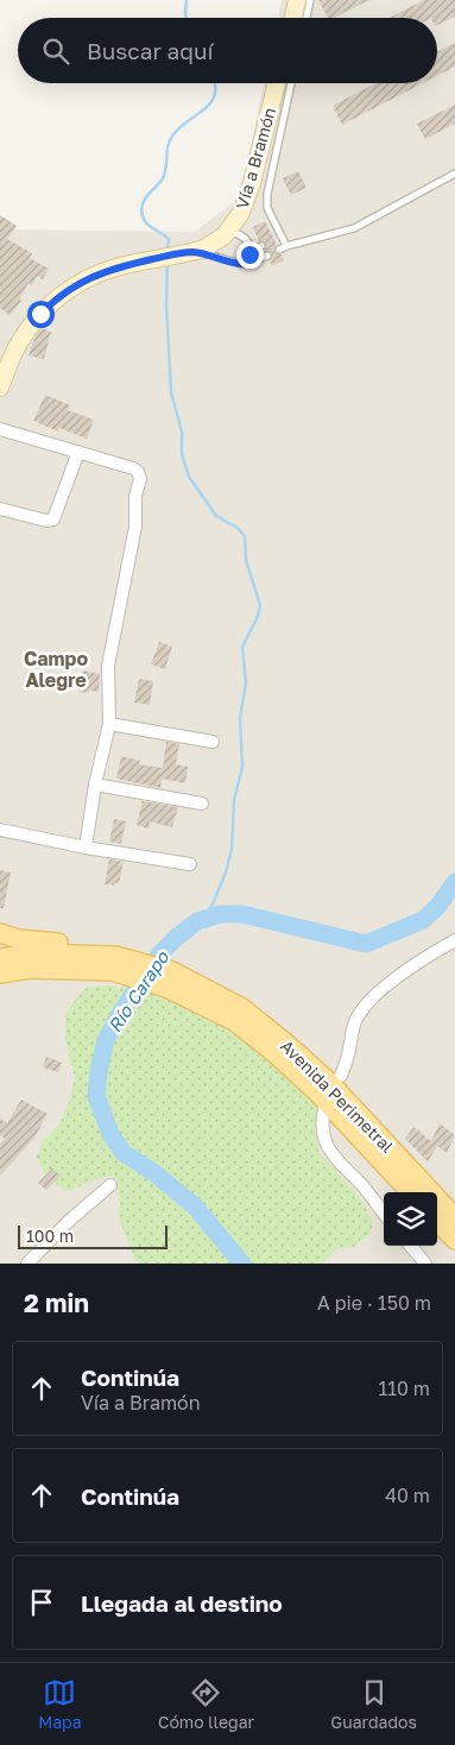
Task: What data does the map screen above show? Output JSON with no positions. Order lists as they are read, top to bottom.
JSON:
{
  "streets": {
    "main road": ["Avenida Perimetral"],
    "street": ["Vía a Bramón"]
  },
  "districts": ["Campo Alegre"],
  "water": ["Río Carapo"],
  "scale_bar": "100 m",
  "page": {
    "search": "Buscar aquí",
    "scale": "100 m",
    "heading": ["2 min", "A pie · 150 m"],
    "list": [
      ["Continúa", "Vía a Bramón", "110 m"],
      ["Continúa", "40 m"],
      "Llegada al destino"
    ],
    "nav": ["Mapa", "Cómo llegar", "Guardados"]
  }
}
